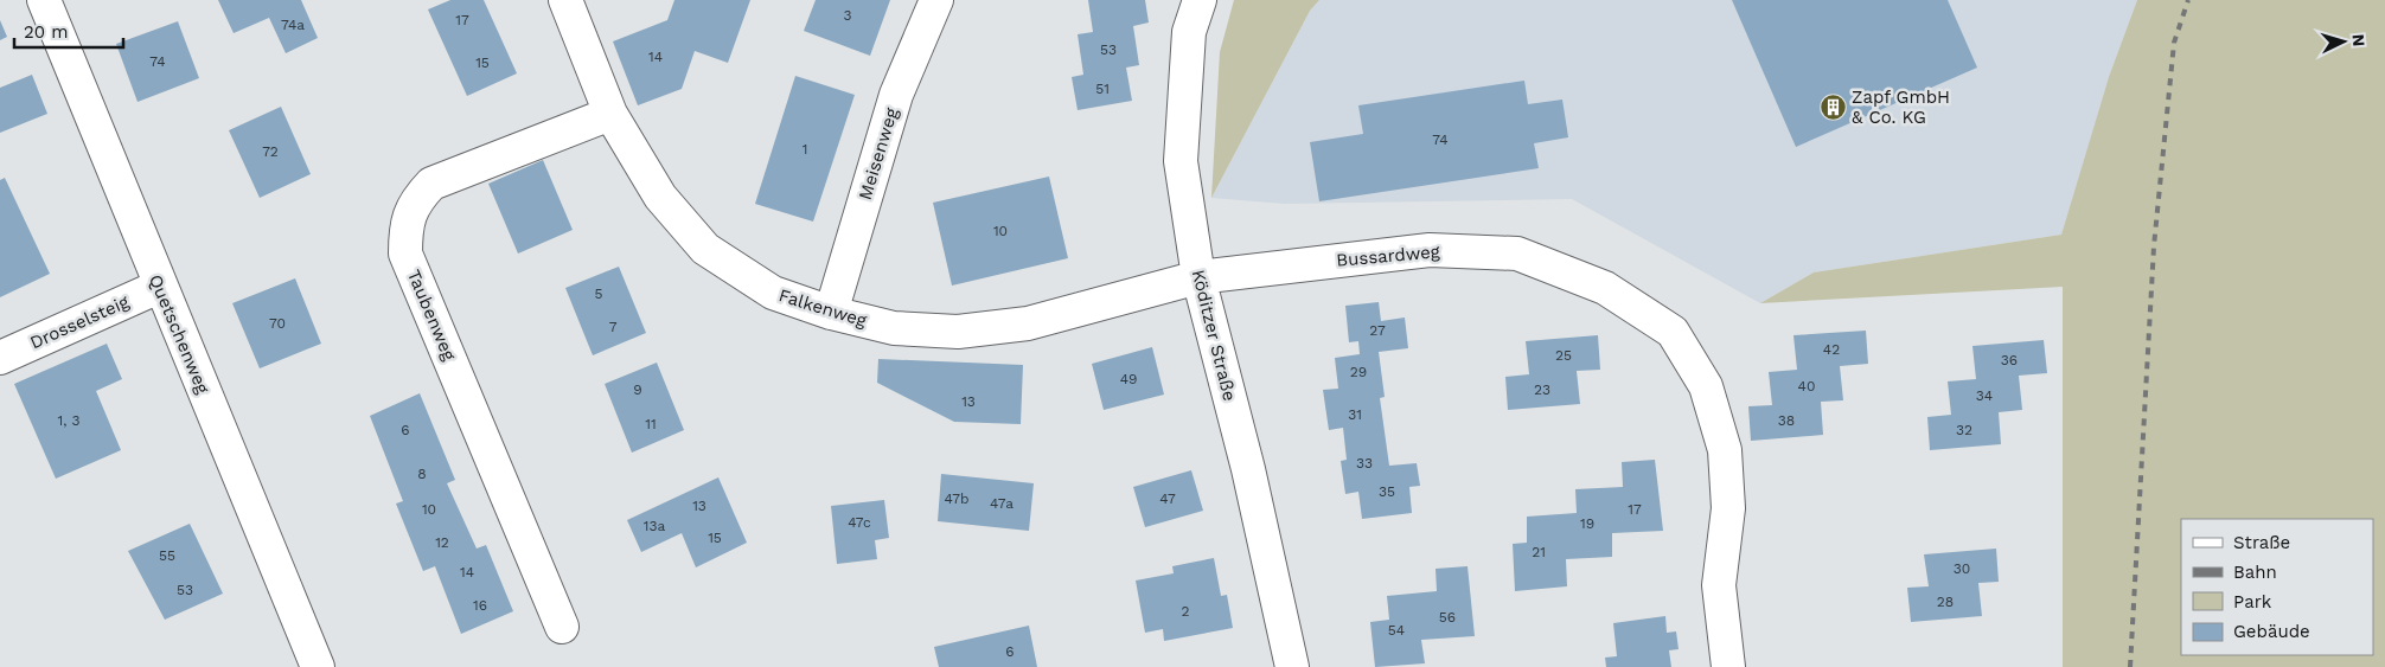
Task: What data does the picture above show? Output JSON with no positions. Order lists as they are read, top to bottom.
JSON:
{
  "streets": {
    "street": [
      "Meisenweg",
      "Bussardweg",
      "Falkenweg",
      "Taubenweg",
      "Drosselsteig",
      "Quetschenweg",
      "Köditzer Straße"
    ]
  },
  "crossings": [
    ["Meisenweg", "Falkenweg"],
    ["Bussardweg", "Falkenweg"],
    ["Bussardweg", "Köditzer Straße"],
    ["Falkenweg", "Taubenweg"],
    ["Falkenweg", "Köditzer Straße"],
    ["Drosselsteig", "Quetschenweg"]
  ],
  "places": {
    "building": ["Zapf GmbH & Co. KG"]
  },
  "house_numbers": [
    "3",
    "17",
    "74a",
    "53",
    "14",
    "74",
    "15",
    "51",
    "74",
    "1",
    "72",
    "10",
    "5",
    "70",
    "7",
    "27",
    "42",
    "25",
    "36",
    "29",
    "49",
    "40",
    "9",
    "23",
    "34",
    "13",
    "31",
    "1, 3",
    "38",
    "11",
    "6",
    "32",
    "33",
    "8",
    "35",
    "47b",
    "47",
    "47a",
    "13",
    "10",
    "17",
    "47c",
    "19",
    "13a",
    "15",
    "12",
    "21",
    "55",
    "30",
    "14",
    "53",
    "28",
    "16",
    "2",
    "56",
    "54",
    "6"
  ],
  "legend": [
    "Straße",
    "Bahn",
    "Park",
    "Gebäude"
  ],
  "scale_bar": "20 m",
  "north": "right"
}
